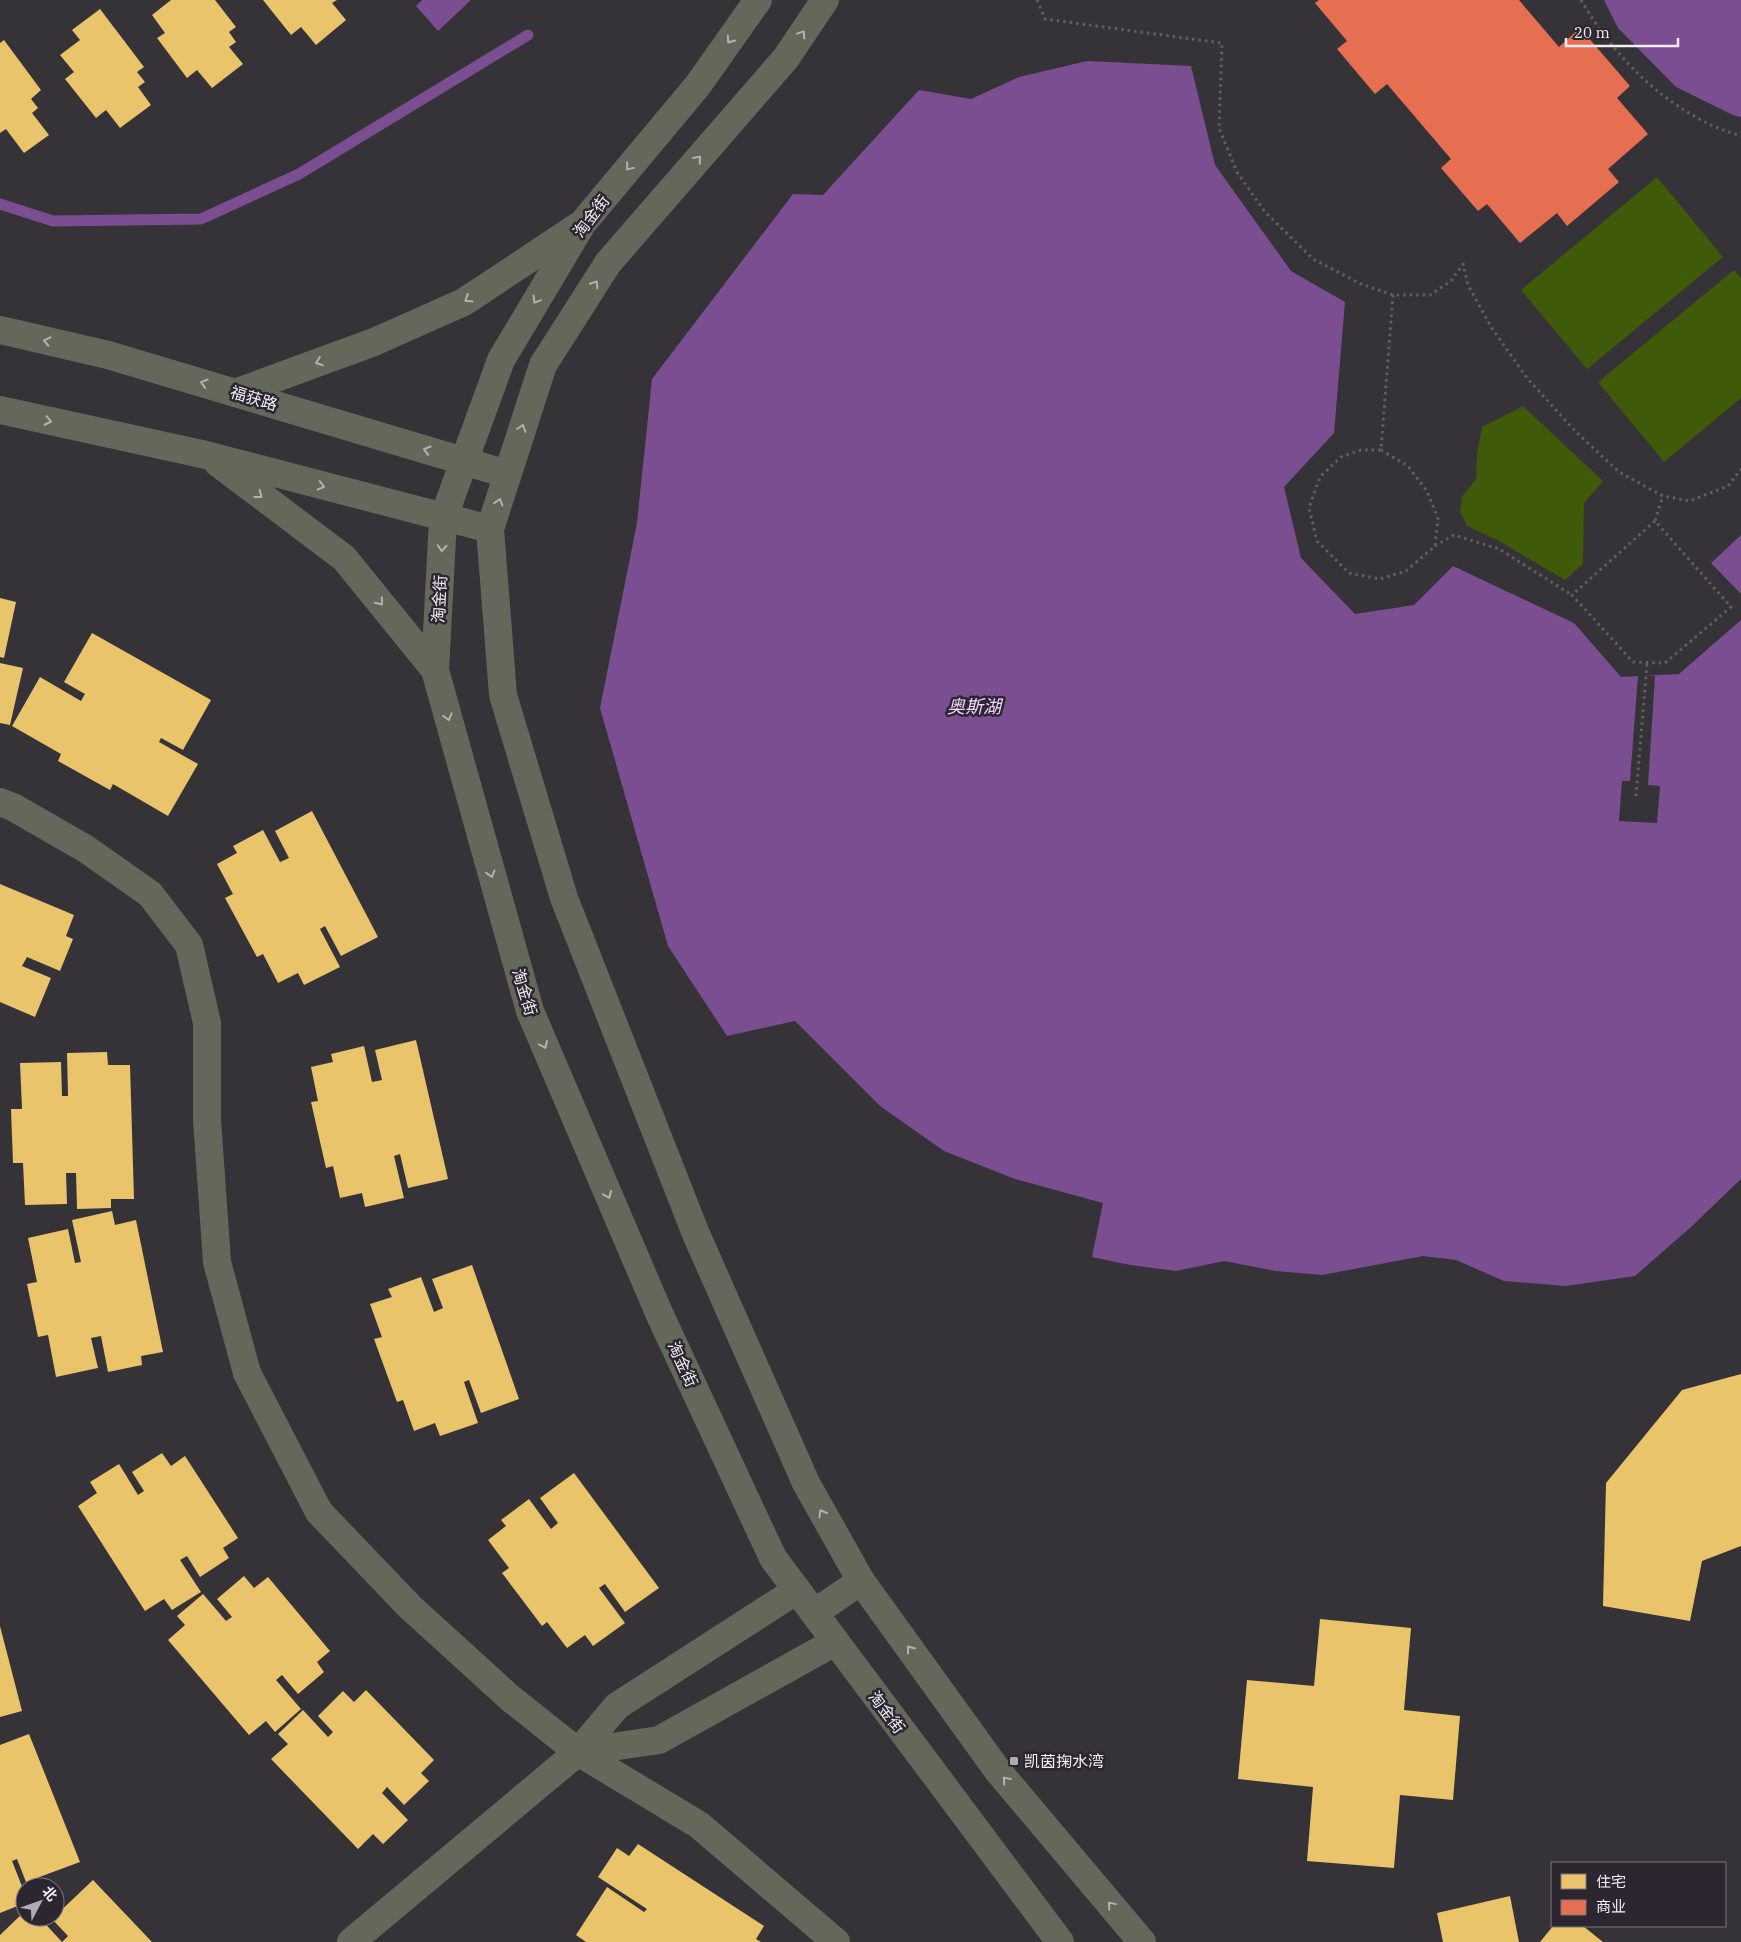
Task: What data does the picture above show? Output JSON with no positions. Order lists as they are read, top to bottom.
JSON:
{
  "streets": {
    "street": ["淘金街", "福获路"]
  },
  "crossings": [
    ["淘金街", "福获路"]
  ],
  "water": ["奥斯湖"],
  "places": {
    "transit": ["凯茵掬水湾"]
  },
  "legend": ["住宅", "商业"],
  "scale_bar": "20 m",
  "north": "top right"
}
